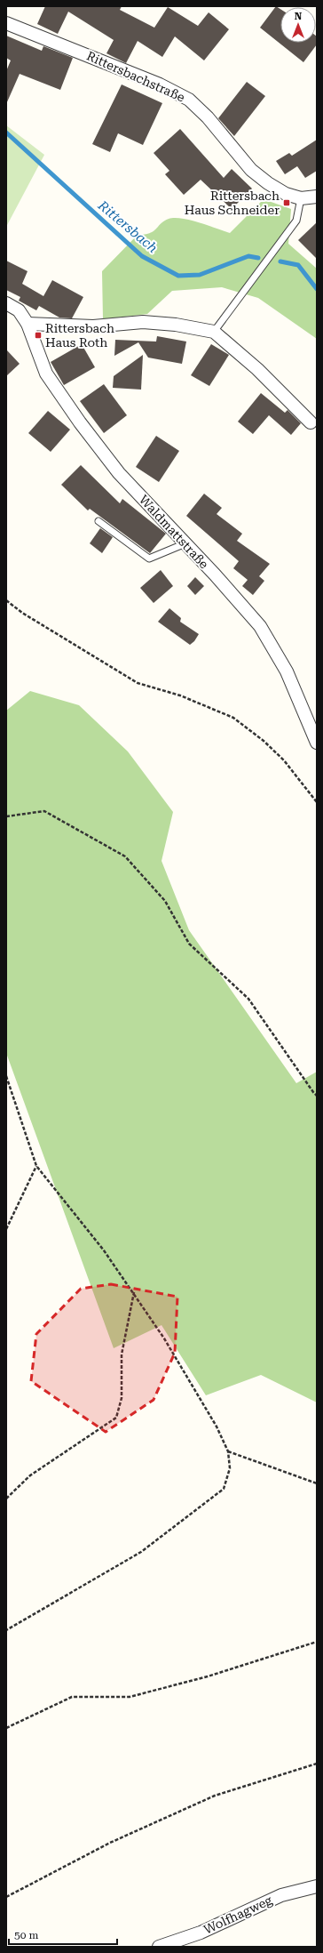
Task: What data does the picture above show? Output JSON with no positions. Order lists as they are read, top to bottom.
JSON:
{
  "streets": {
    "street": ["Rittersbachstraße", "Waldmattstraße", "Wolfhagweg"]
  },
  "water": ["Rittersbach"],
  "places": {
    "transit": ["Rittersbach Haus Schneider", "Rittersbach Haus Roth"]
  },
  "scale_bar": "50 m",
  "north": "top"
}
